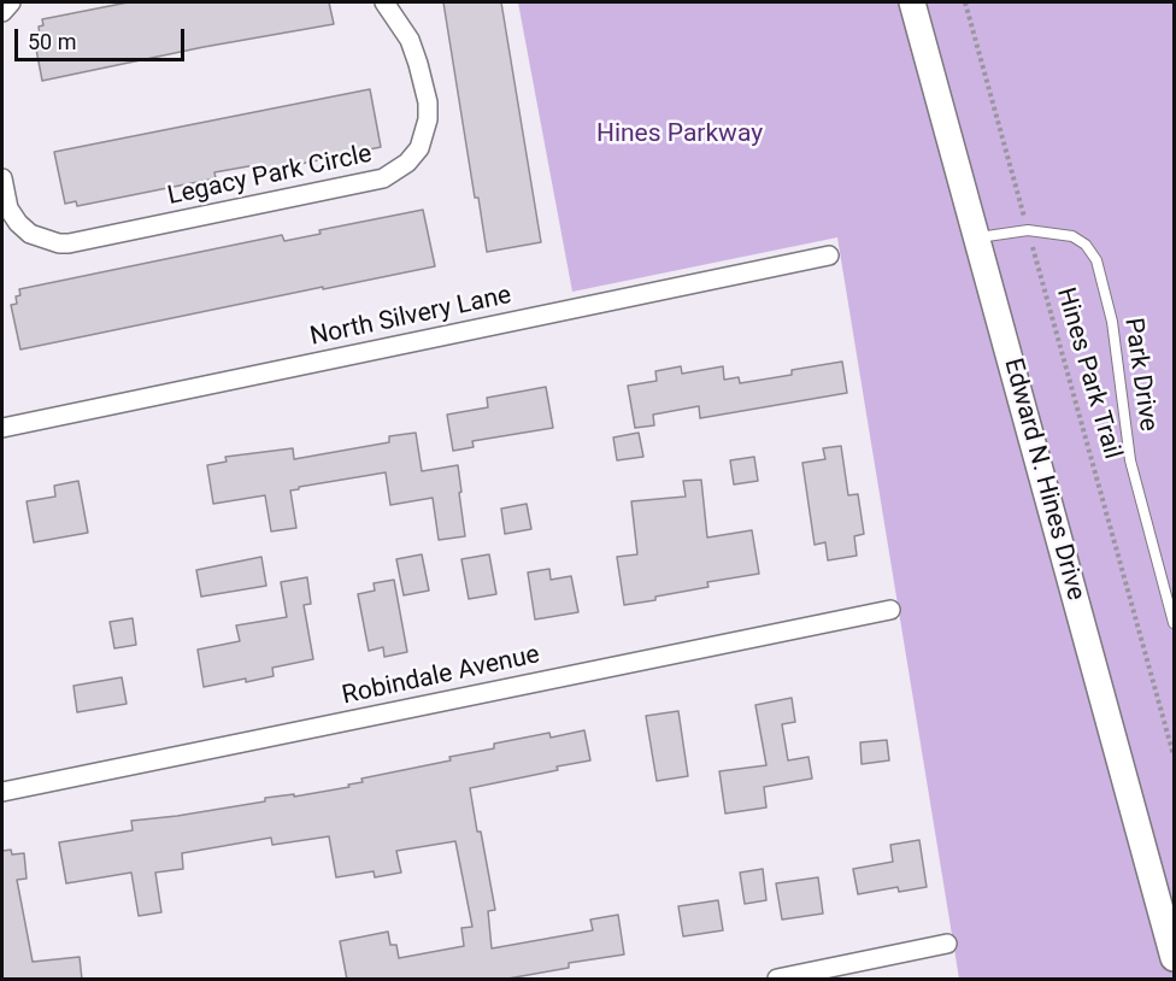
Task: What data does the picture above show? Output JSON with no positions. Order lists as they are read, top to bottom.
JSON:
{
  "streets": {
    "street": [
      "Legacy Park Circle",
      "North Silvery Lane",
      "Edward N. Hines Drive",
      "Robindale Avenue"
    ],
    "lane": ["Park Drive"],
    "path": ["Hines Park Trail"]
  },
  "crossings": [
    ["Hines Park Trail", "Park Drive"],
    ["Park Drive", "Edward N. Hines Drive"]
  ],
  "parks": ["Hines Parkway"],
  "scale_bar": "50 m"
}
